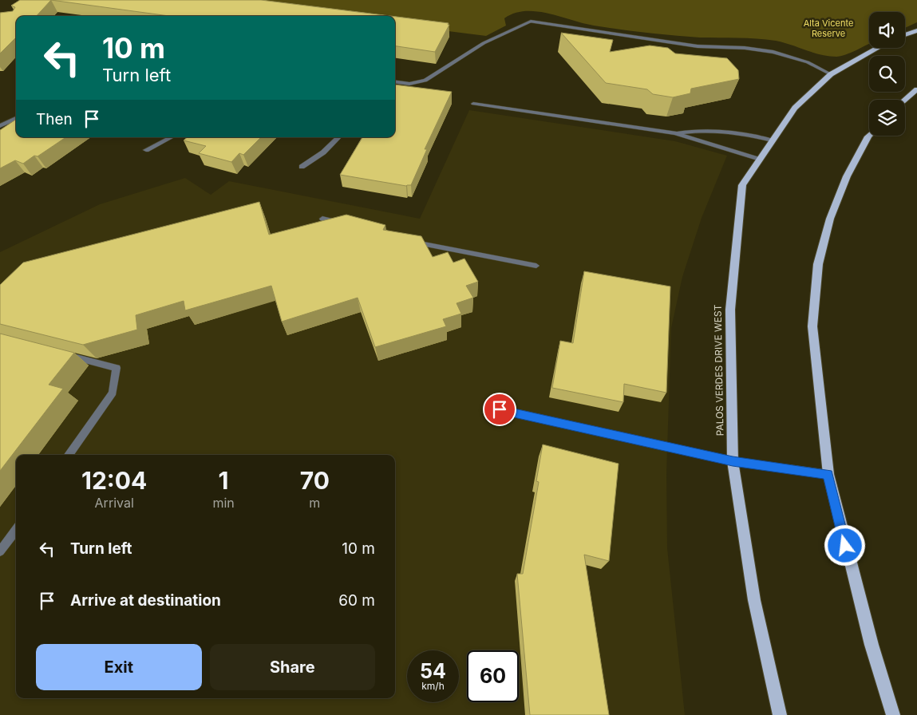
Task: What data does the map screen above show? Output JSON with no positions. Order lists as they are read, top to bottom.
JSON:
{
  "streets": {
    "main road": ["PALOS VERDES DRIVE WEST"]
  },
  "parks": ["Alta Vicente Reserve"],
  "page": {
    "turn": ["10 m", "Turn left"],
    "then": "Then",
    "eta": [
      "12:04",
      "Arrival",
      "1",
      "min",
      "70",
      "m"
    ],
    "list": [
      {
        "name": "Turn left",
        "value": "10 m"
      },
      {
        "name": "Arrive at destination",
        "value": "60 m"
      }
    ],
    "buttons": ["Exit", "Share"],
    "speed": "54 km/h",
    "limit": "60"
  }
}
